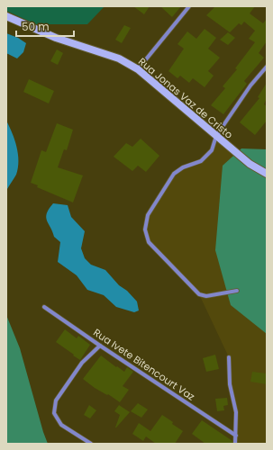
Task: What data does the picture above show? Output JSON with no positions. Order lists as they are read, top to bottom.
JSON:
{
  "streets": {
    "street": ["Rua Jonas Vaz de Cristo", "Rua Ivete Bitencourt Vaz"]
  },
  "scale_bar": "50 m"
}
